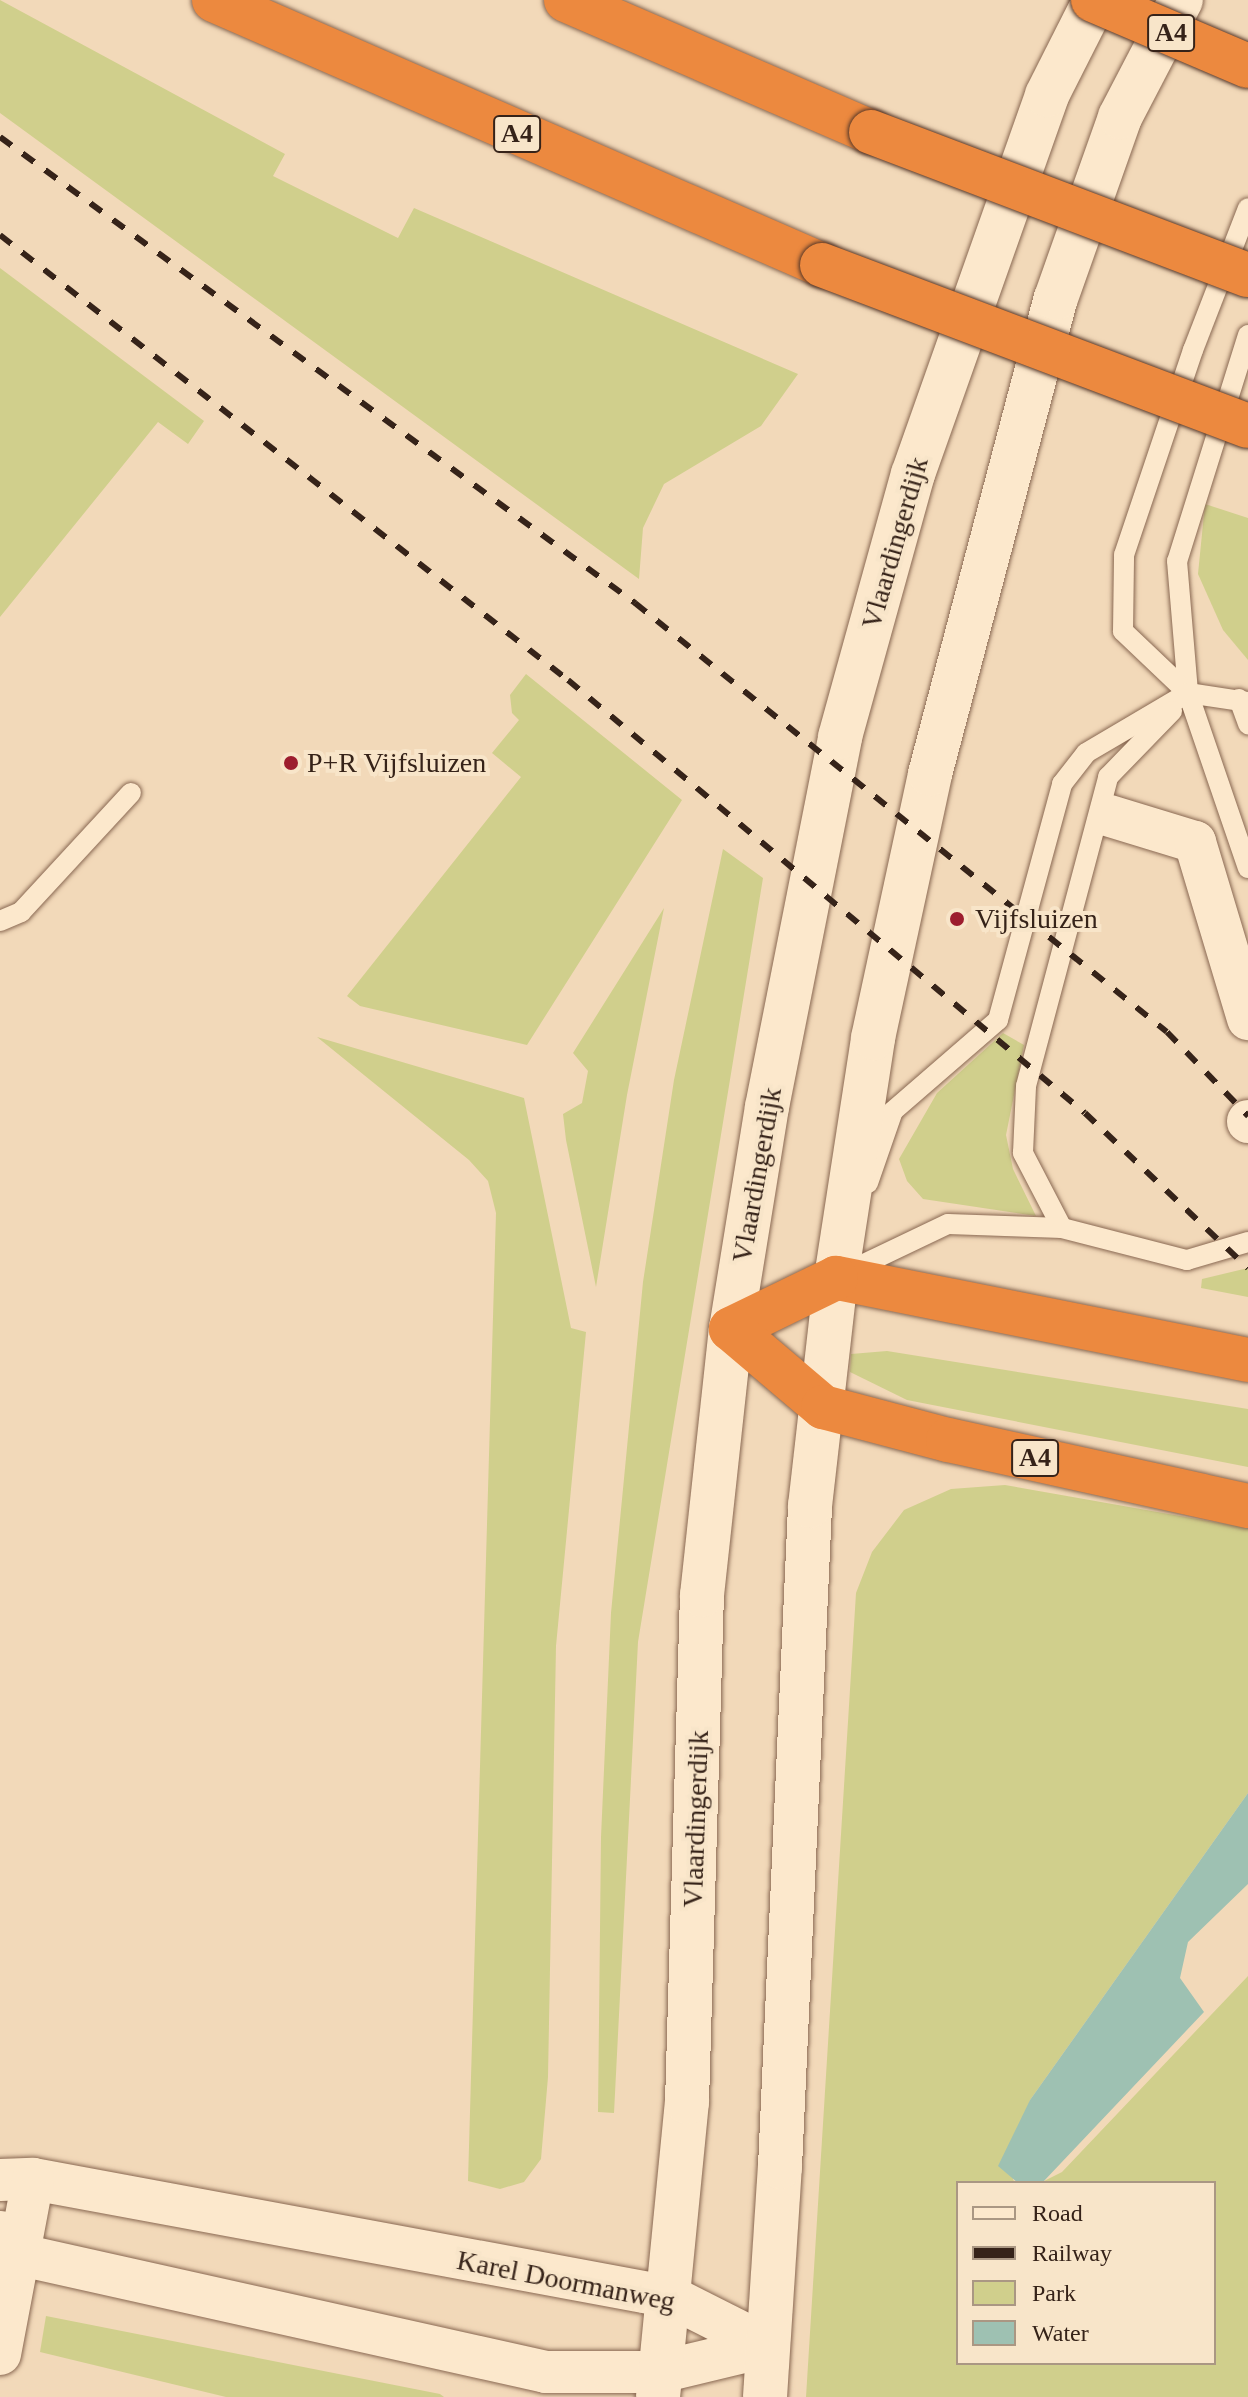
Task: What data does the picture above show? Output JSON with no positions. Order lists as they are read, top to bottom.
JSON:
{
  "streets": {
    "highway": ["A4"],
    "main road": ["Vlaardingerdijk"],
    "street": ["Karel Doormanweg"]
  },
  "crossings": [
    ["A4", "Vlaardingerdijk"],
    ["Vlaardingerdijk", "Karel Doormanweg"]
  ],
  "places": ["P+R Vijfsluizen", "Vijfsluizen"],
  "legend": [
    "Road",
    "Railway",
    "Park",
    "Water"
  ]
}
